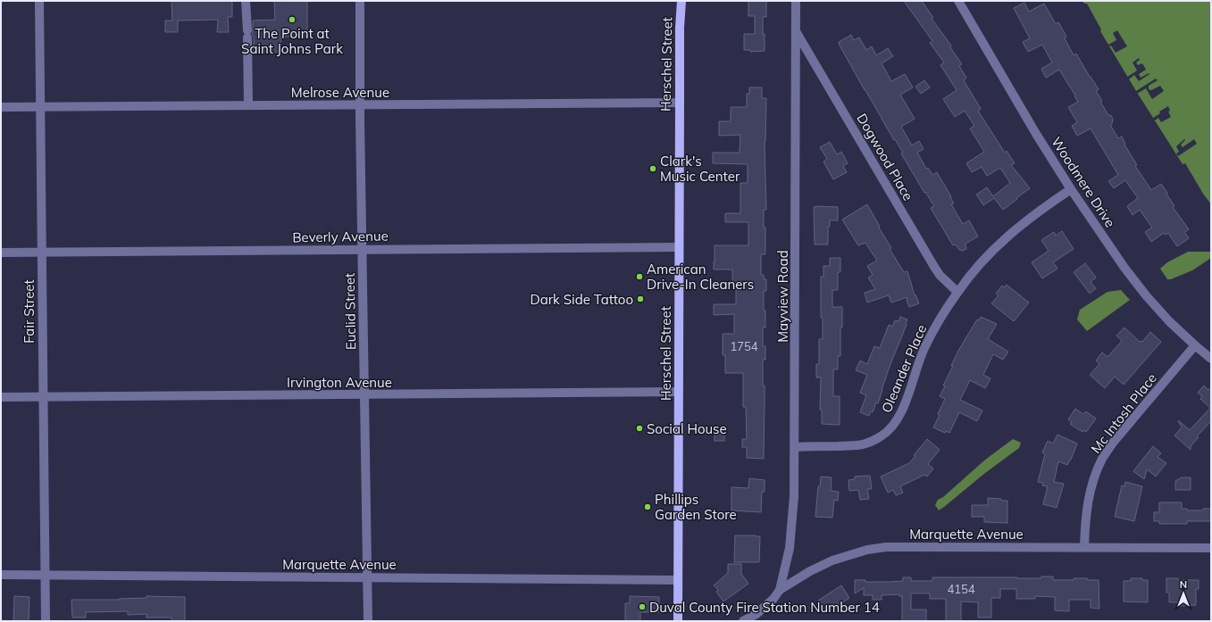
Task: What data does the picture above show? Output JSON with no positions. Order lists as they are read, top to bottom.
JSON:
{
  "streets": {
    "main road": ["Herschel Street"],
    "street": [
      "Melrose Avenue",
      "Dogwood Place",
      "Woodmere Drive",
      "Beverly Avenue",
      "Mayview Road",
      "Fair Street",
      "Euclid Street",
      "Oleander Place",
      "Irvington Avenue",
      "Mc Intosh Place",
      "Marquette Avenue"
    ]
  },
  "crossings": [
    ["Herschel Street", "Melrose Avenue"],
    ["Herschel Street", "Beverly Avenue"],
    ["Herschel Street", "Irvington Avenue"],
    ["Herschel Street", "Marquette Avenue"],
    ["Melrose Avenue", "Fair Street"],
    ["Melrose Avenue", "Euclid Street"],
    ["Dogwood Place", "Mayview Road"],
    ["Dogwood Place", "Oleander Place"],
    ["Woodmere Drive", "Oleander Place"],
    ["Woodmere Drive", "Mc Intosh Place"],
    ["Beverly Avenue", "Fair Street"],
    ["Beverly Avenue", "Euclid Street"],
    ["Mayview Road", "Oleander Place"],
    ["Mayview Road", "Marquette Avenue"],
    ["Fair Street", "Irvington Avenue"],
    ["Fair Street", "Marquette Avenue"],
    ["Euclid Street", "Irvington Avenue"],
    ["Euclid Street", "Marquette Avenue"],
    ["Mc Intosh Place", "Marquette Avenue"]
  ],
  "places": [
    "The Point at Saint Johns Park",
    "Clark's Music Center",
    "American Drive-In Cleaners",
    "Dark Side Tattoo",
    "Social House",
    "Phillips Garden Store",
    "Duval County Fire Station Number 14"
  ],
  "house_numbers": ["1754", "4154"],
  "north": "top"
}
